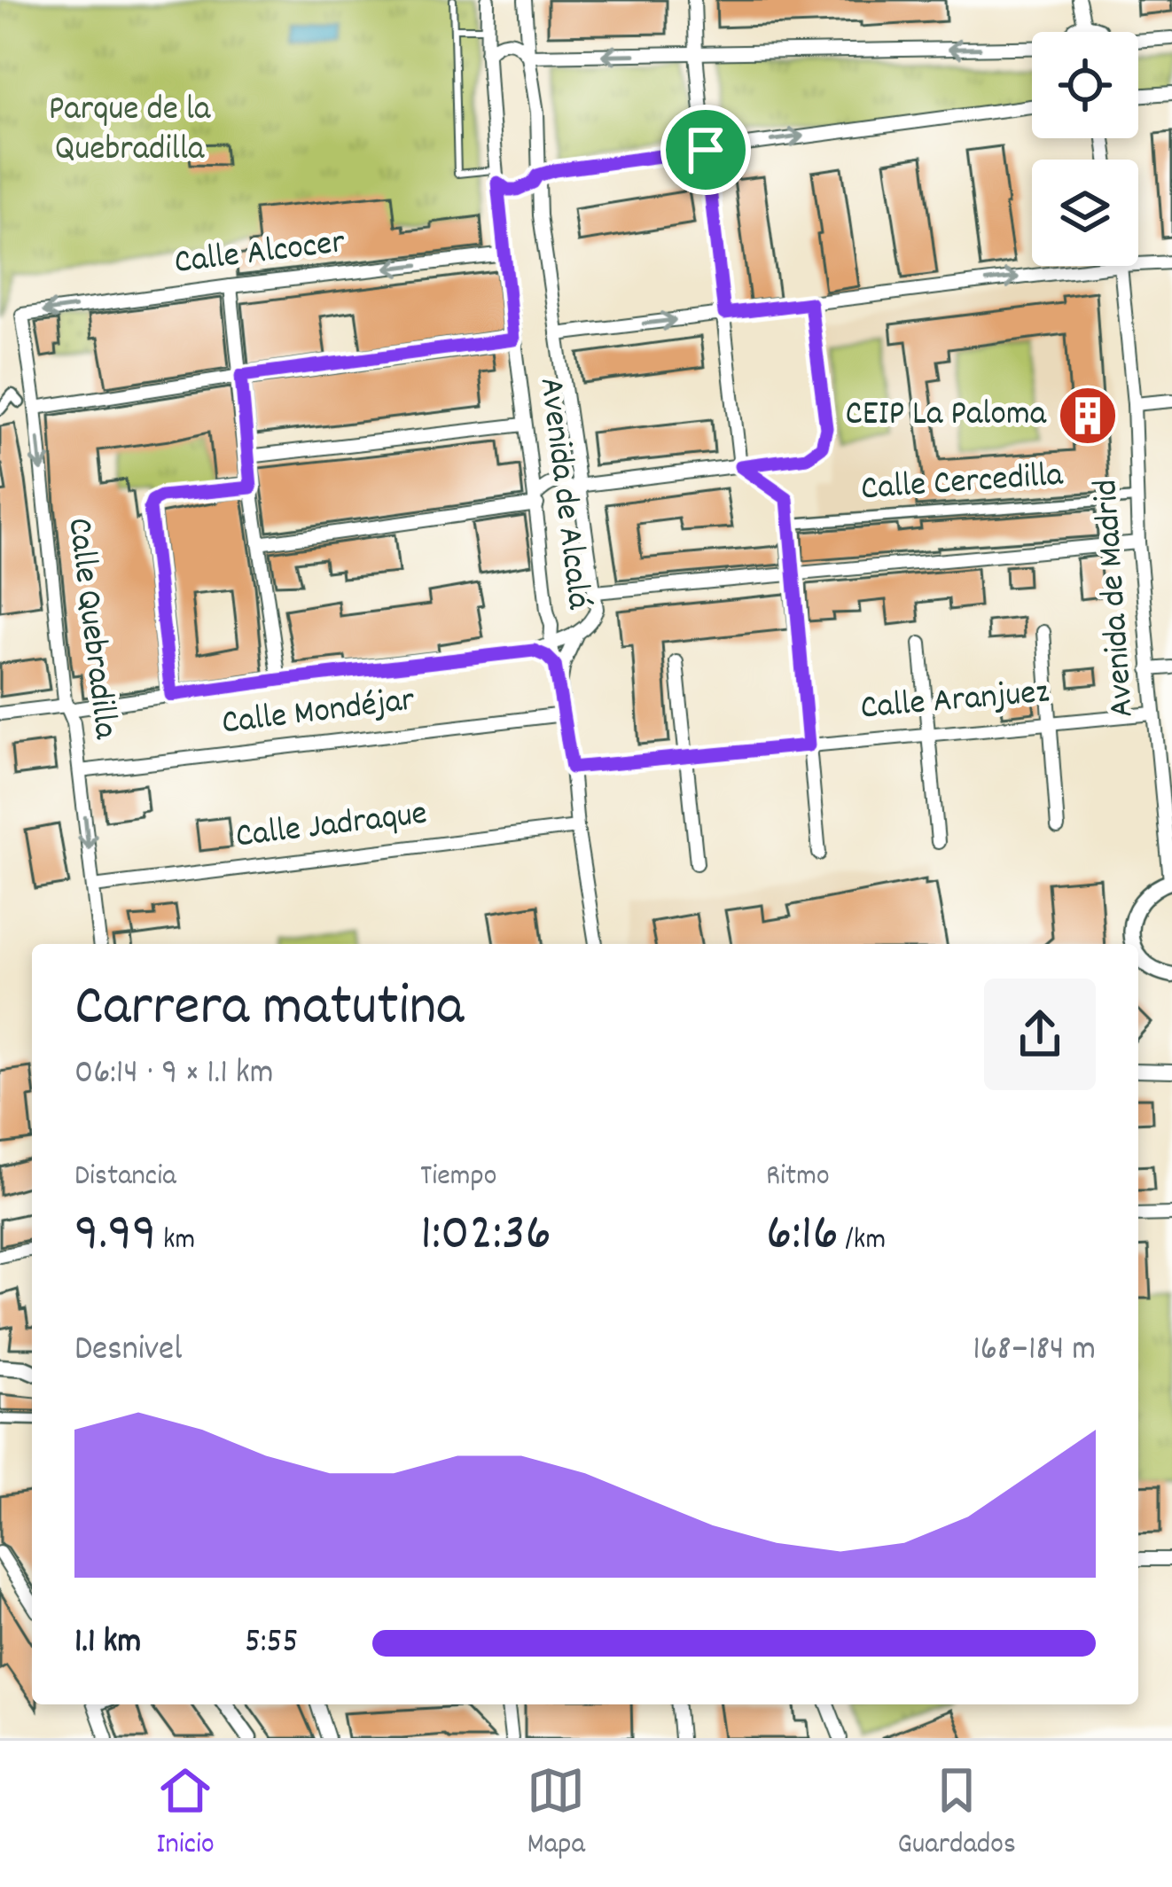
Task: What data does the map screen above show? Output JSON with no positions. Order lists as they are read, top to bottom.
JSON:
{
  "streets": {
    "street": [
      "Calle Alcocer",
      "Calle Cercedilla",
      "Avenida de Alcalá",
      "Avenida de Madrid",
      "Calle Quebradilla",
      "Calle Aranjuez",
      "Calle Mondéjar",
      "Calle Jadraque"
    ]
  },
  "crossings": [
    ["Calle Alcocer", "Avenida de Alcalá"],
    ["Calle Alcocer", "Calle Quebradilla"],
    ["Calle Cercedilla", "Avenida de Madrid"],
    ["Avenida de Alcalá", "Calle Aranjuez"],
    ["Avenida de Alcalá", "Calle Mondéjar"],
    ["Avenida de Alcalá", "Calle Jadraque"],
    ["Avenida de Madrid", "Calle Aranjuez"],
    ["Calle Quebradilla", "Calle Mondéjar"],
    ["Calle Quebradilla", "Calle Jadraque"]
  ],
  "one_way": ["Calle Quebradilla"],
  "parks": ["Parque de la Quebradilla"],
  "places": {
    "building": ["CEIP La Paloma"]
  },
  "page": {
    "heading": ["Carrera matutina", "06:14 · 9 × 1.1 km"],
    "stats": [
      ["Distancia", "9.99 km"],
      ["Tiempo", "1:02:36"],
      ["Ritmo", "6:16 /km"]
    ],
    "chart": ["Desnivel", "168–184 m"],
    "list": [
      {
        "name": "1.1 km",
        "note": "5:55"
      }
    ],
    "tabs": ["Inicio", "Mapa", "Guardados"]
  }
}
